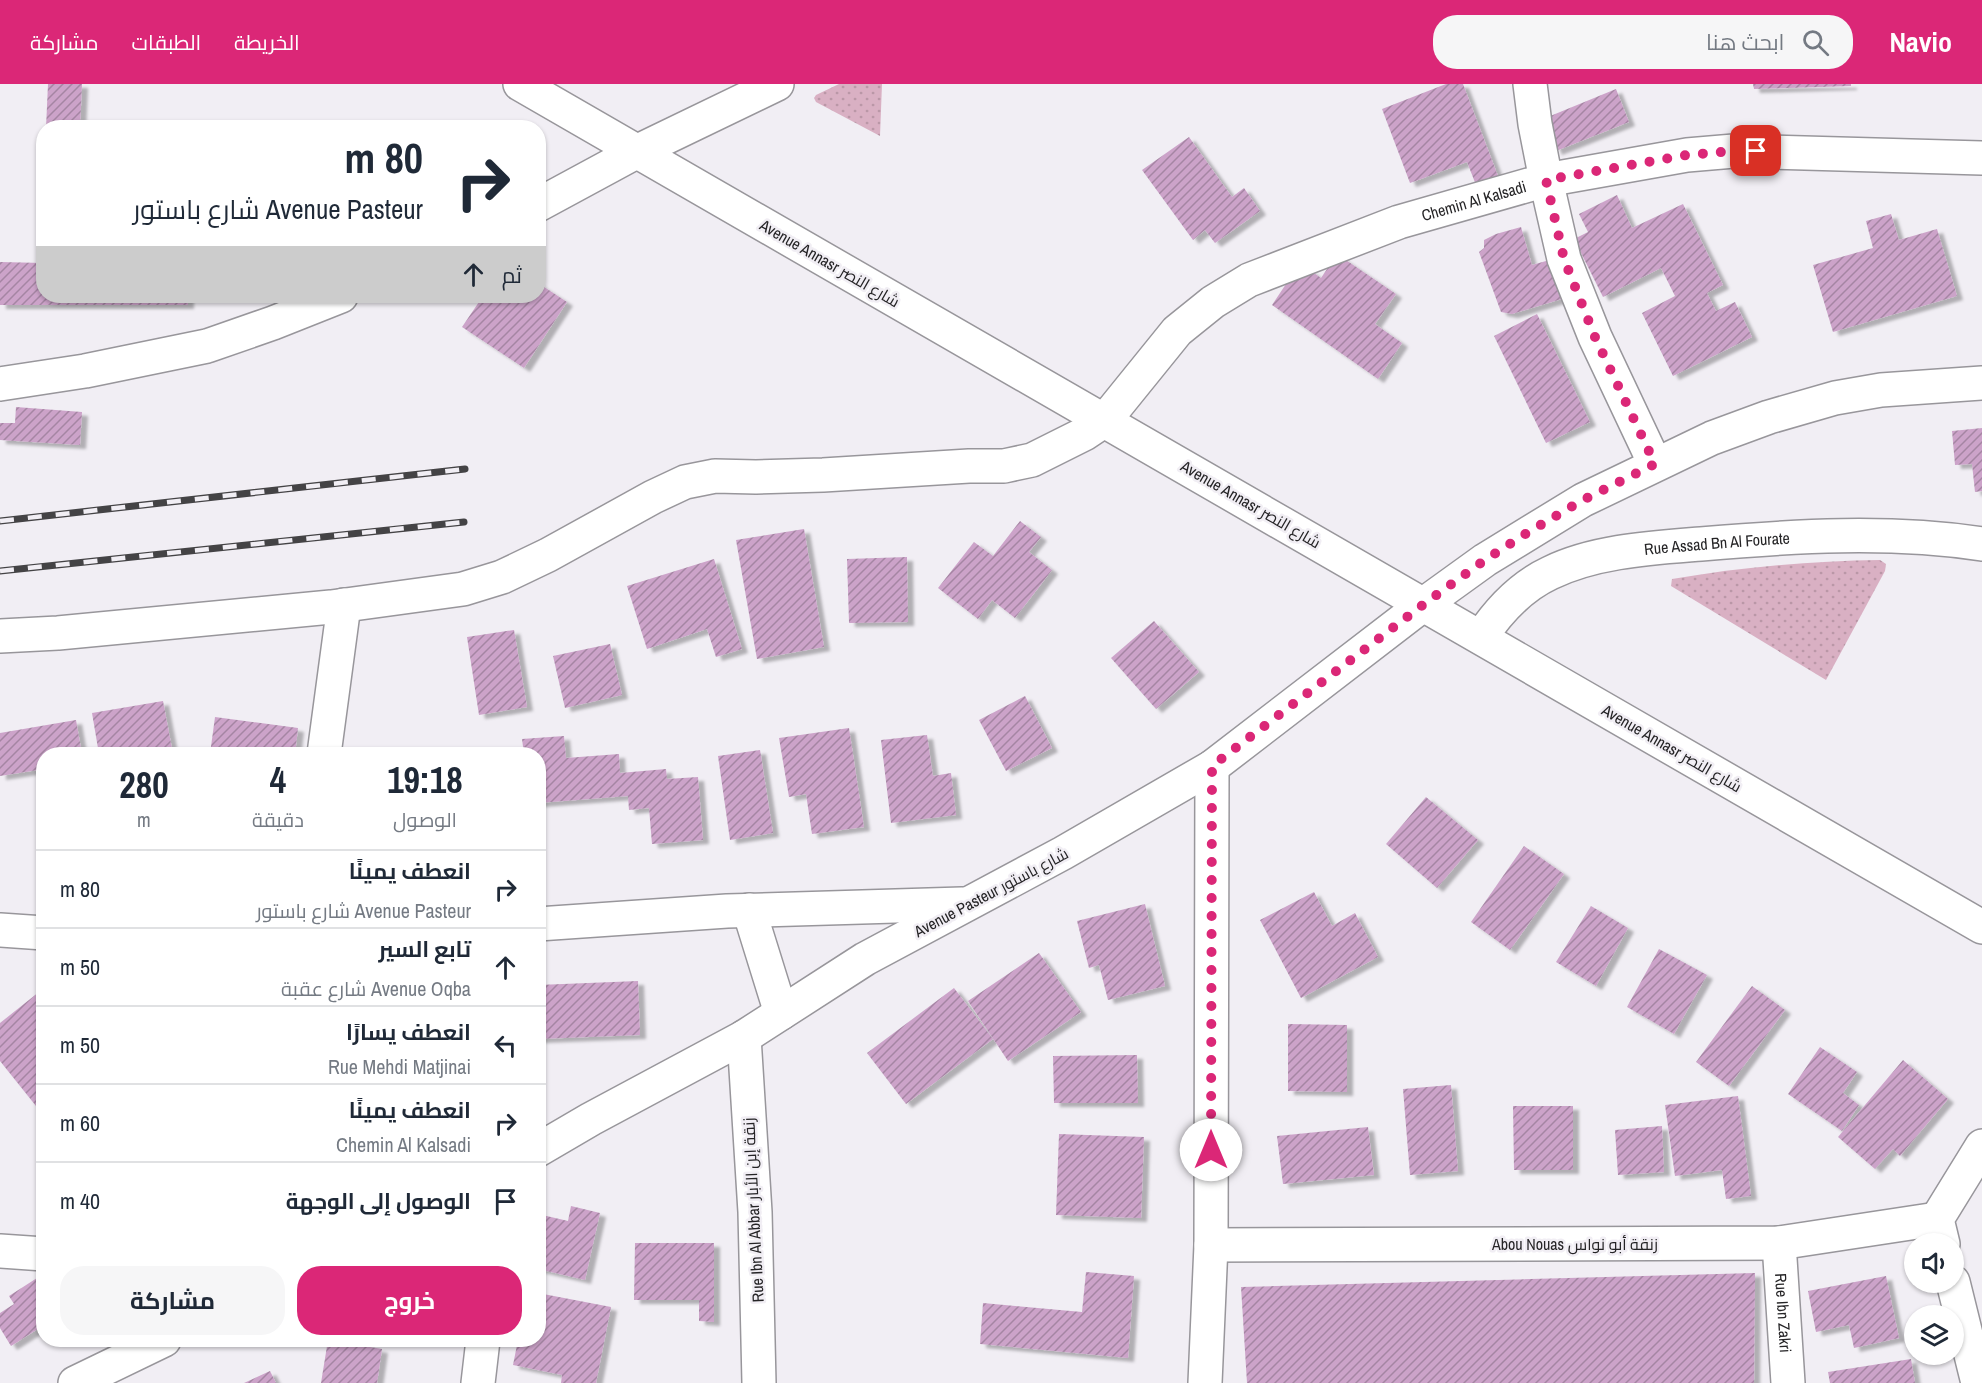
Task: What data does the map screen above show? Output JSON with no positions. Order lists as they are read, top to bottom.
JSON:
{
  "streets": {
    "street": [
      "Chemin Al Kalsadi",
      "Avenue Annasr شارع النصر",
      "Rue Assad Bn Al Fourate",
      "Avenue Pasteur شارع باستور",
      "Rue Ibn Al Abbar زنقة إبن الأبار",
      "Abou Nouas زنقة أبو نواس",
      "Rue Ibn Zakri"
    ]
  },
  "crossings": [
    ["Chemin Al Kalsadi", "Avenue Annasr شارع النصر"],
    ["Avenue Annasr شارع النصر", "Rue Assad Bn Al Fourate"],
    ["Avenue Annasr شارع النصر", "Avenue Pasteur شارع باستور"],
    ["Avenue Pasteur شارع باستور", "Rue Ibn Al Abbar زنقة إبن الأبار"],
    ["Abou Nouas زنقة أبو نواس", "Rue Ibn Zakri"]
  ],
  "page": {
    "header": "Navio",
    "search": "ابحث هنا",
    "nav": ["الخريطة", "الطبقات", "مشاركة"],
    "turn": ["80 m", "Avenue Pasteur شارع باستور"],
    "then": "ثم",
    "eta": [
      "19:18",
      "الوصول",
      "4",
      "دقيقة",
      "280",
      "m"
    ],
    "list": [
      {
        "name": "انعطف يمينًا",
        "note": "Avenue Pasteur شارع باستور",
        "value": "80 m"
      },
      {
        "name": "تابع السير",
        "note": "Avenue Oqba شارع عقبة",
        "value": "50 m"
      },
      {
        "name": "انعطف يسارًا",
        "note": "Rue Mehdi Matjinai",
        "value": "50 m"
      },
      {
        "name": "انعطف يمينًا",
        "note": "Chemin Al Kalsadi",
        "value": "60 m"
      },
      {
        "name": "الوصول إلى الوجهة",
        "value": "40 m"
      }
    ],
    "buttons": ["خروج", "مشاركة"]
  }
}
